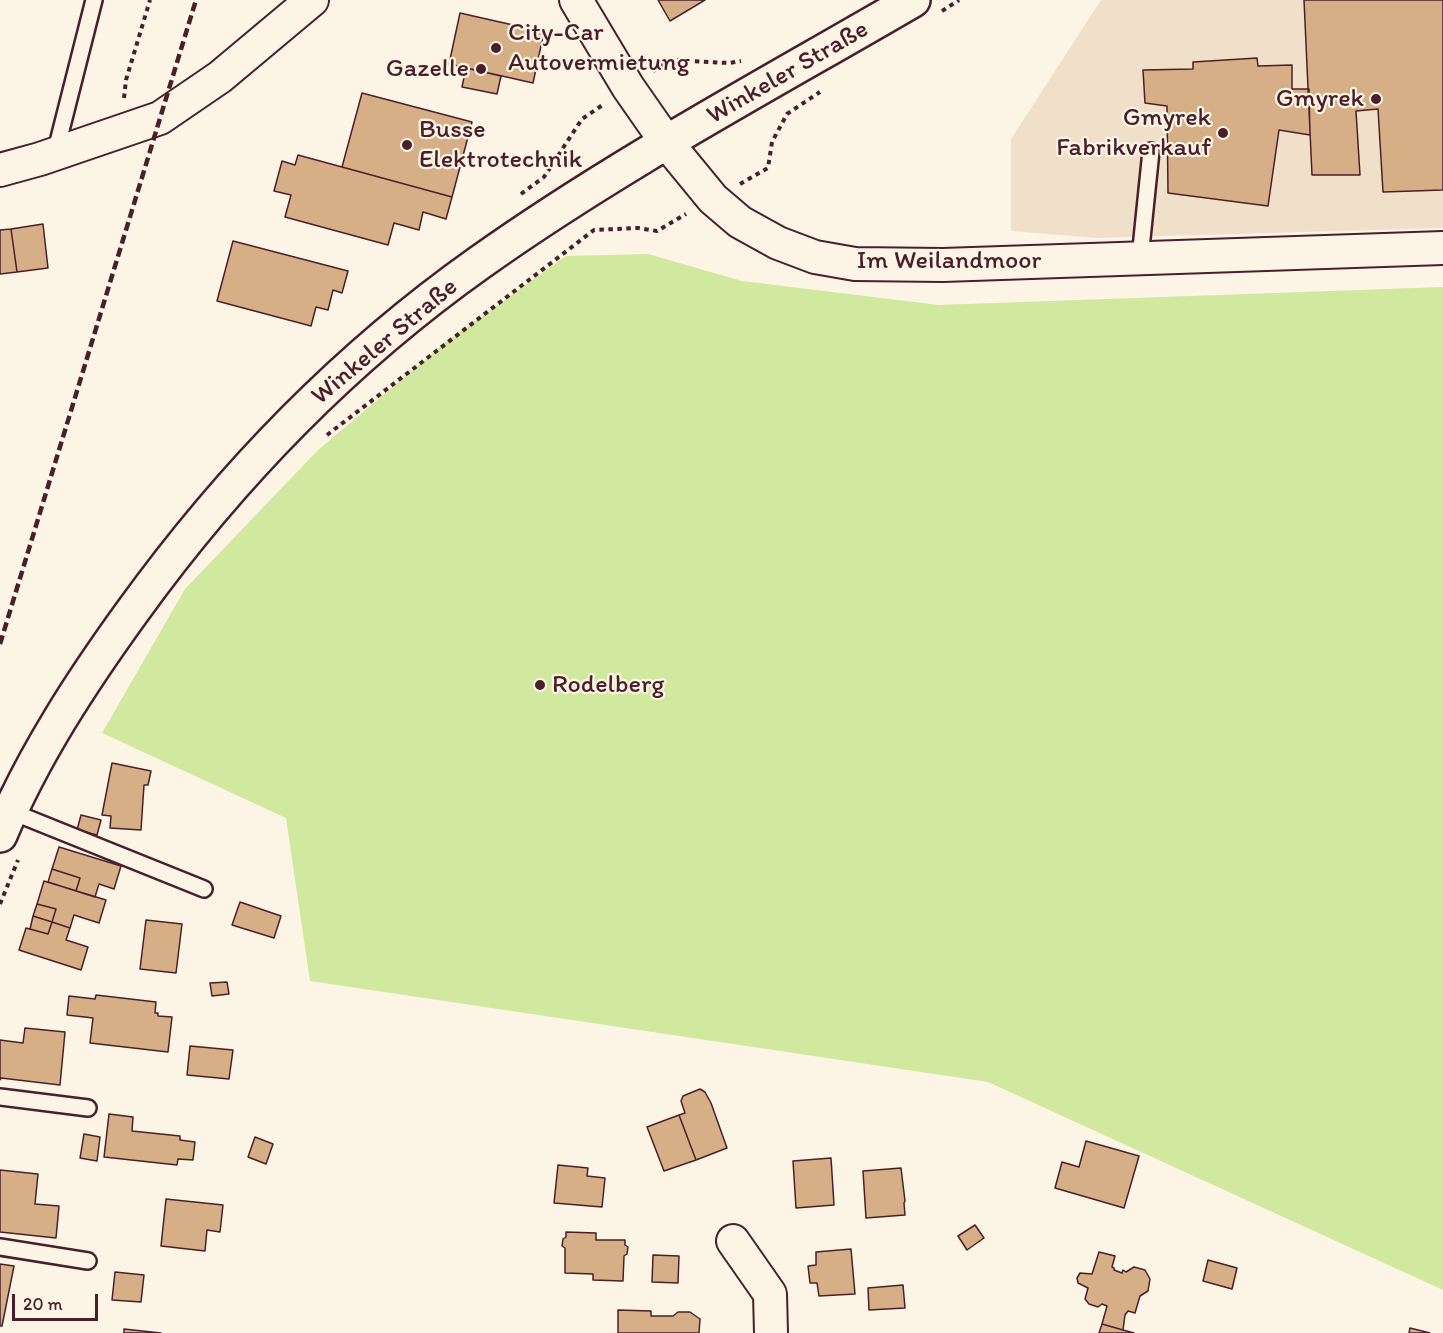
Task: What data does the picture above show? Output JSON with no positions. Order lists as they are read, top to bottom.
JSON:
{
  "streets": {
    "street": ["Winkeler Straße", "Im Weilandmoor"]
  },
  "crossings": [
    ["Winkeler Straße", "Im Weilandmoor"]
  ],
  "places": [
    "City-Car Autovermietung",
    "Gazelle",
    "Gmyrek",
    "Gmyrek Fabrikverkauf",
    "Busse Elektrotechnik",
    "Rodelberg"
  ],
  "scale_bar": "20 m"
}
